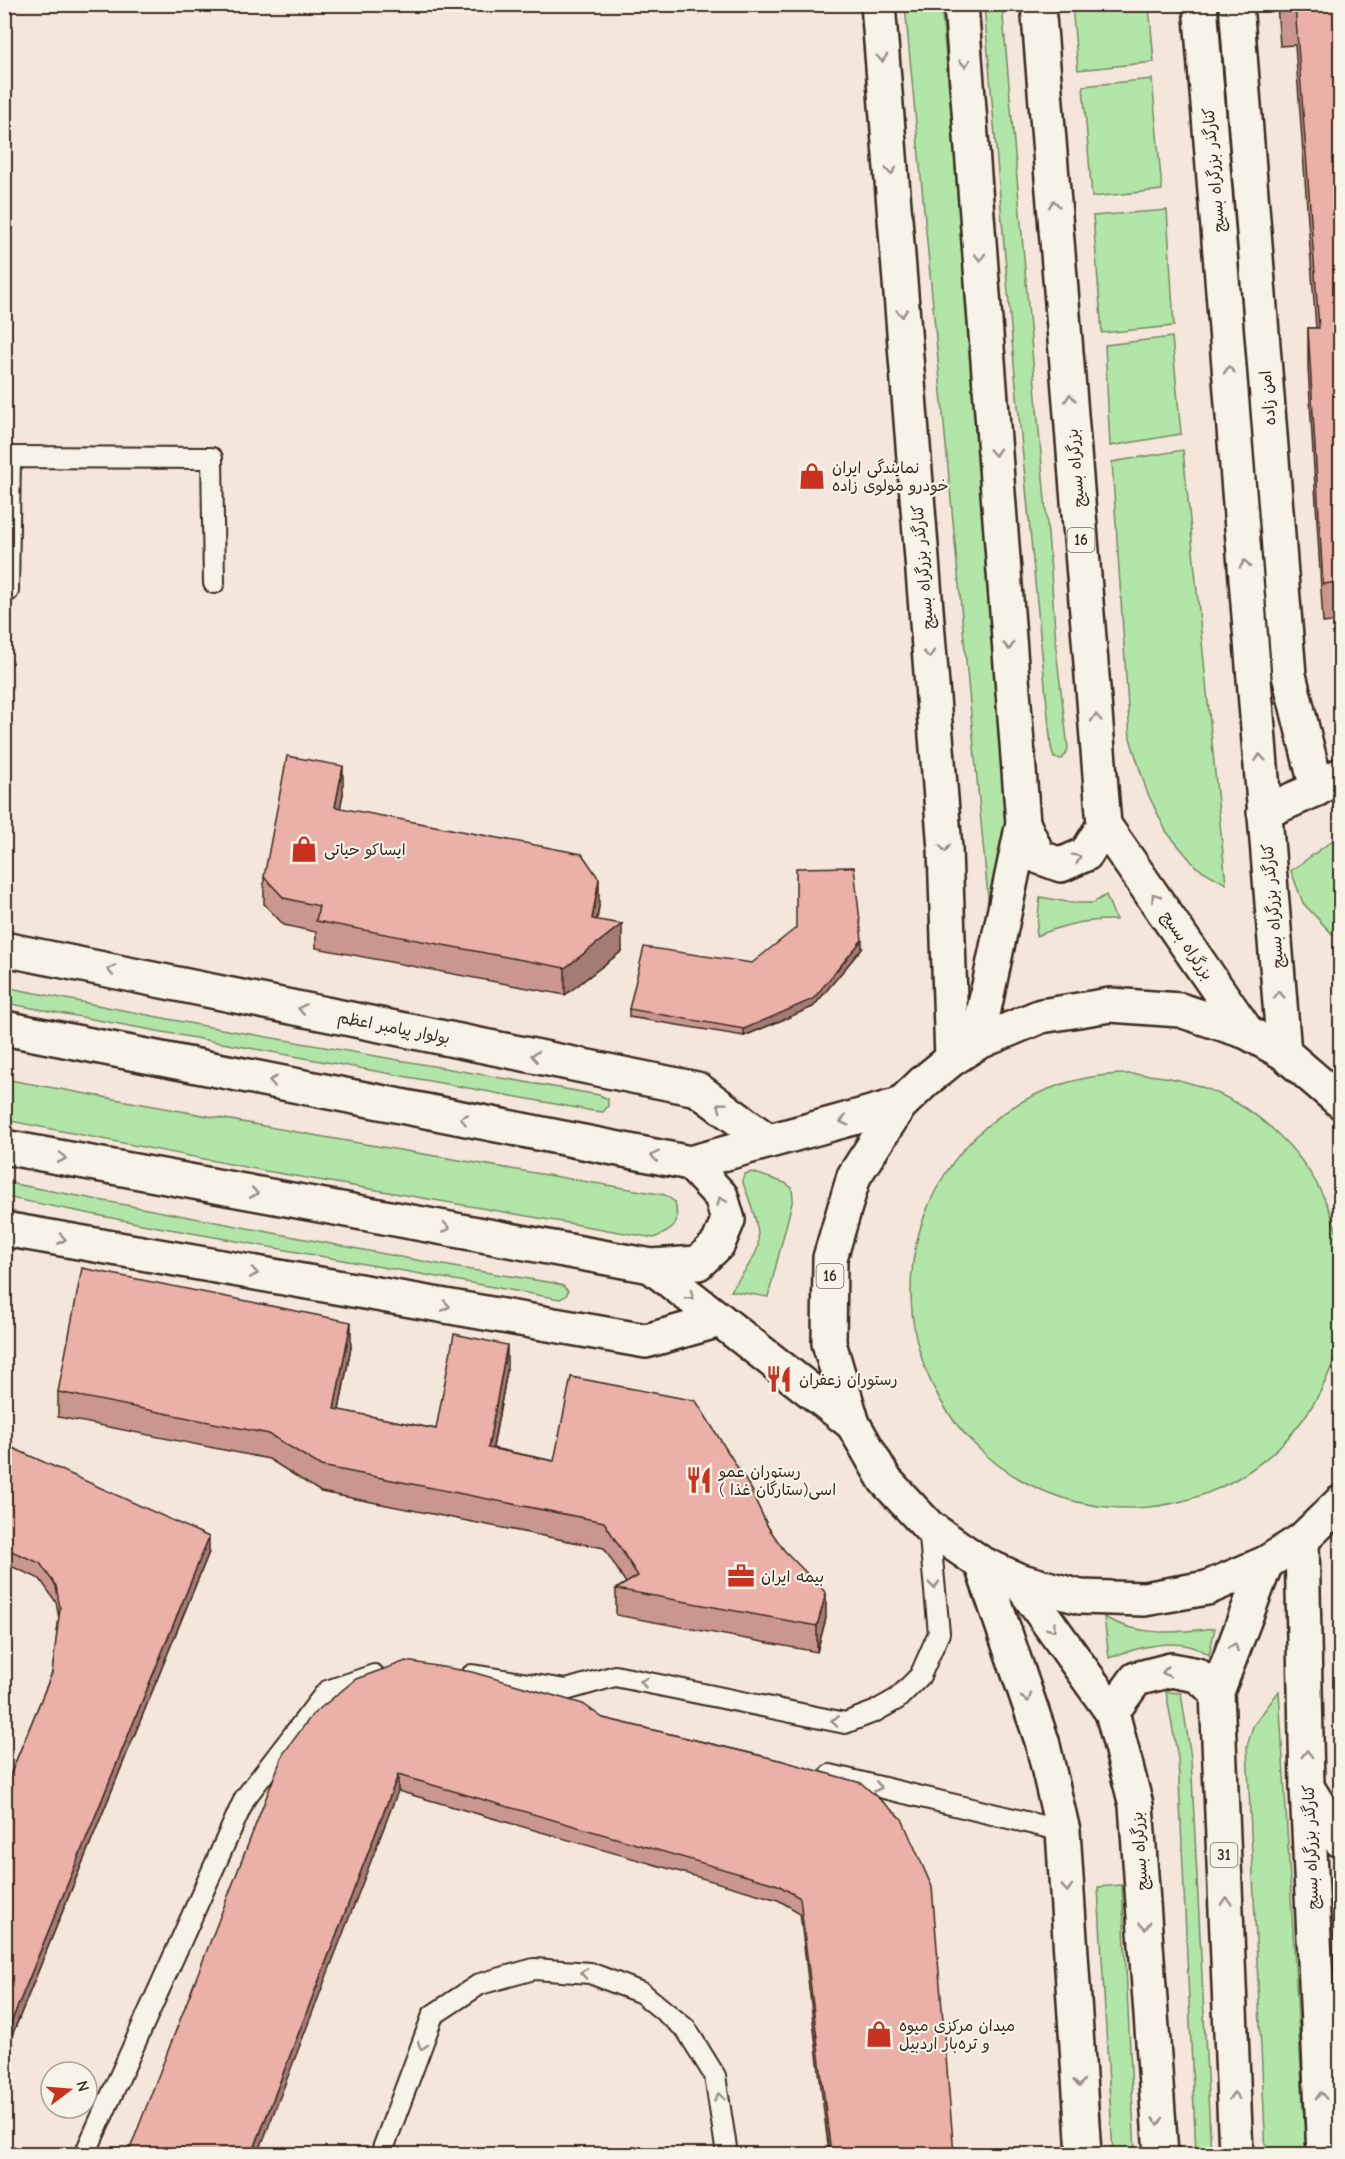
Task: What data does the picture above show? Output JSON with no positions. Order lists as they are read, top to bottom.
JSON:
{
  "streets": {
    "main road": [
      "کنارگذر بزرگراه بسیج",
      "امن زاده",
      "بزرگراه بسیج",
      "16",
      "بولوار پیامبر اعظم",
      "31"
    ]
  },
  "crossings": [
    ["کنارگذر بزرگراه بسیج", "16"],
    ["بزرگراه بسیج", "16"],
    ["16", "31"]
  ],
  "places": {
    "shop": ["نمایندگی ایران خودرو مولوی زاده", "ایساکو حیاتی", "میدان مرکزی میوه و تره‌بار اردبیل"],
    "restaurant": ["رستوران زعفران", "رستوران عمو اسی(ستارگان غذا )"],
    "office": ["بیمه ایران"]
  },
  "north": "right"
}
